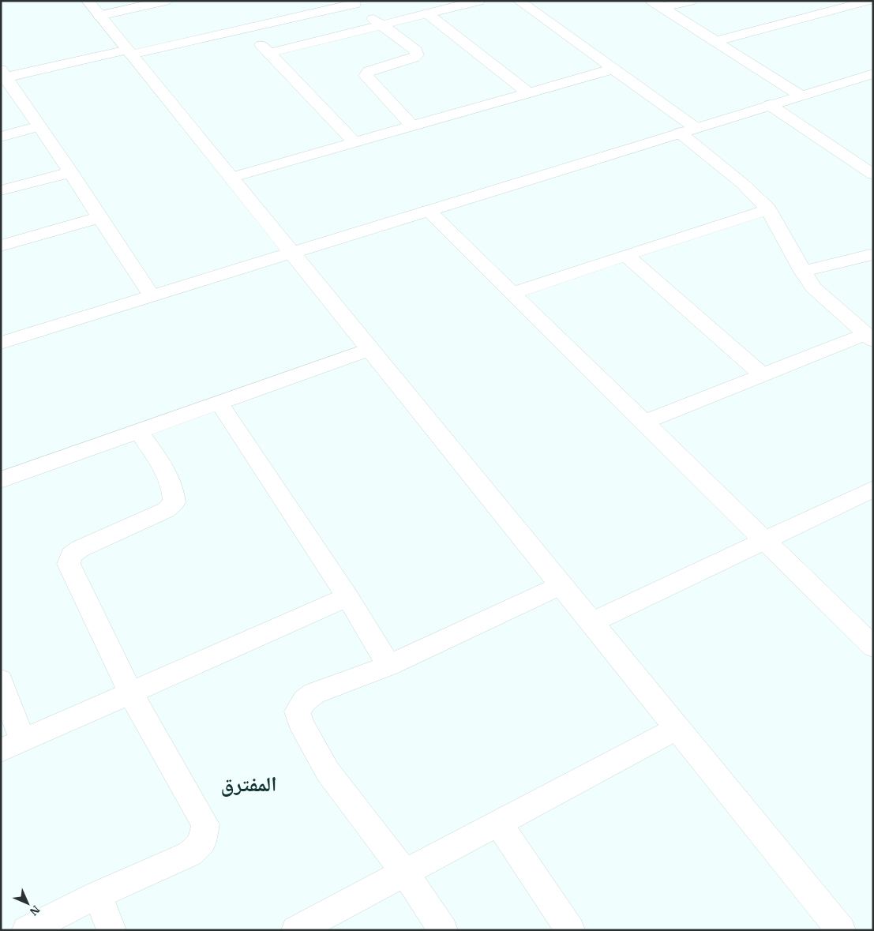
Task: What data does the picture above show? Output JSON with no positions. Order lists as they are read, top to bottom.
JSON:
{
  "districts": ["المفترق"],
  "north": "bottom right"
}
